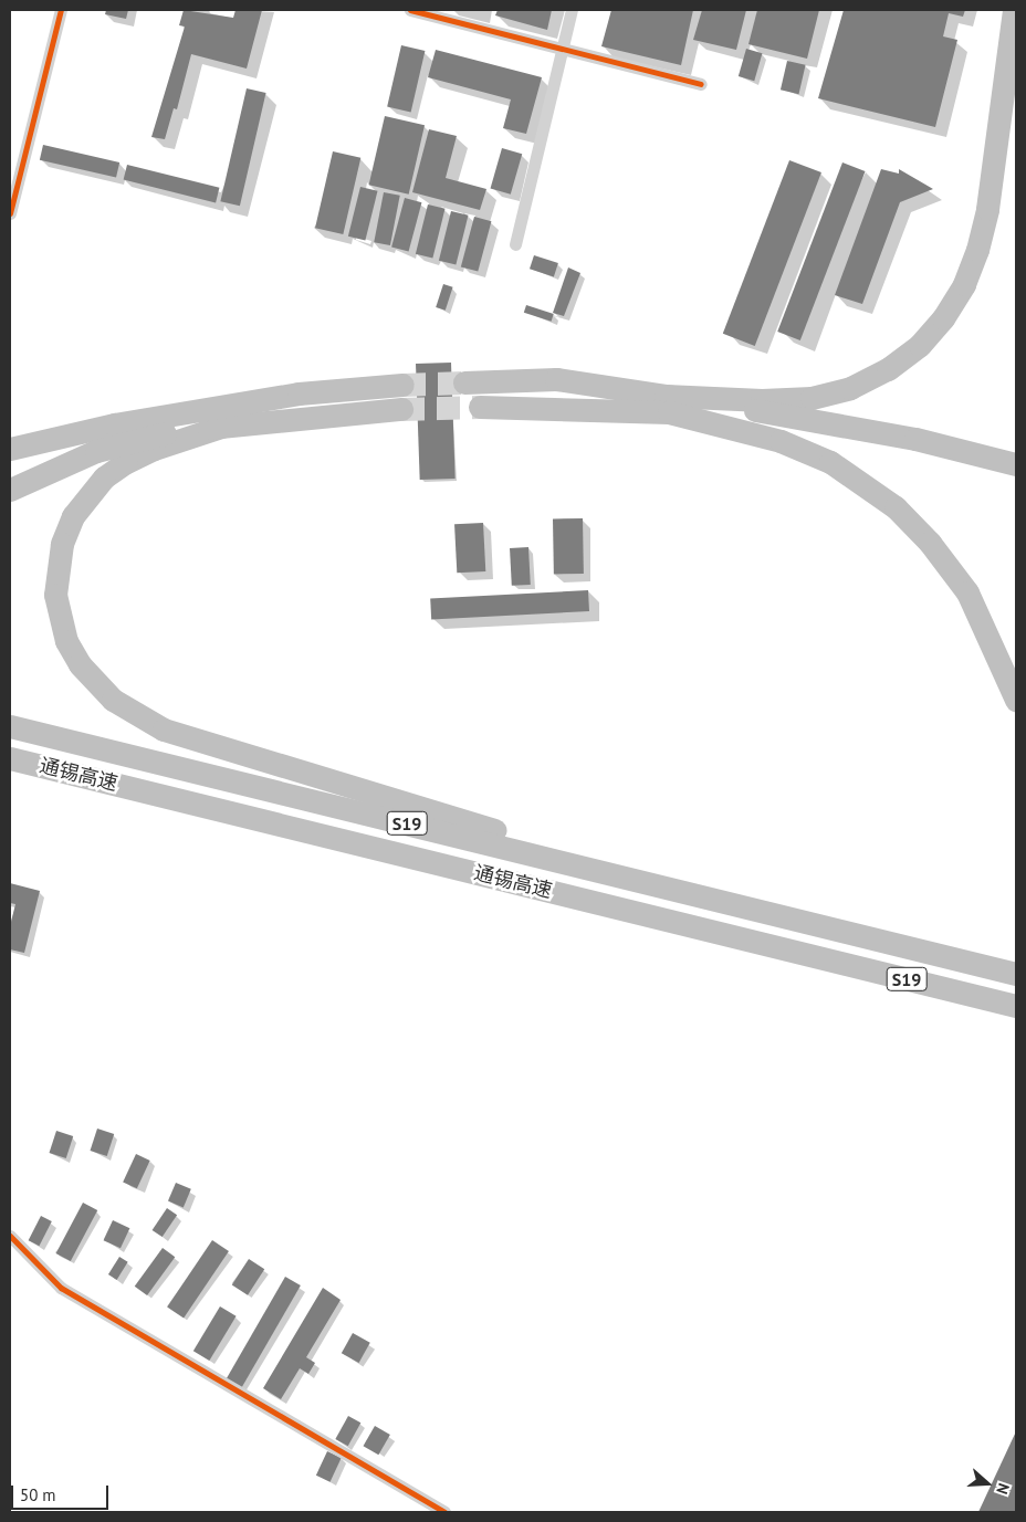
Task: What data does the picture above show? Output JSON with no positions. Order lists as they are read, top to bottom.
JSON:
{
  "streets": {
    "highway": ["通锡高速", "S19"]
  },
  "scale_bar": "50 m",
  "north": "right"
}
